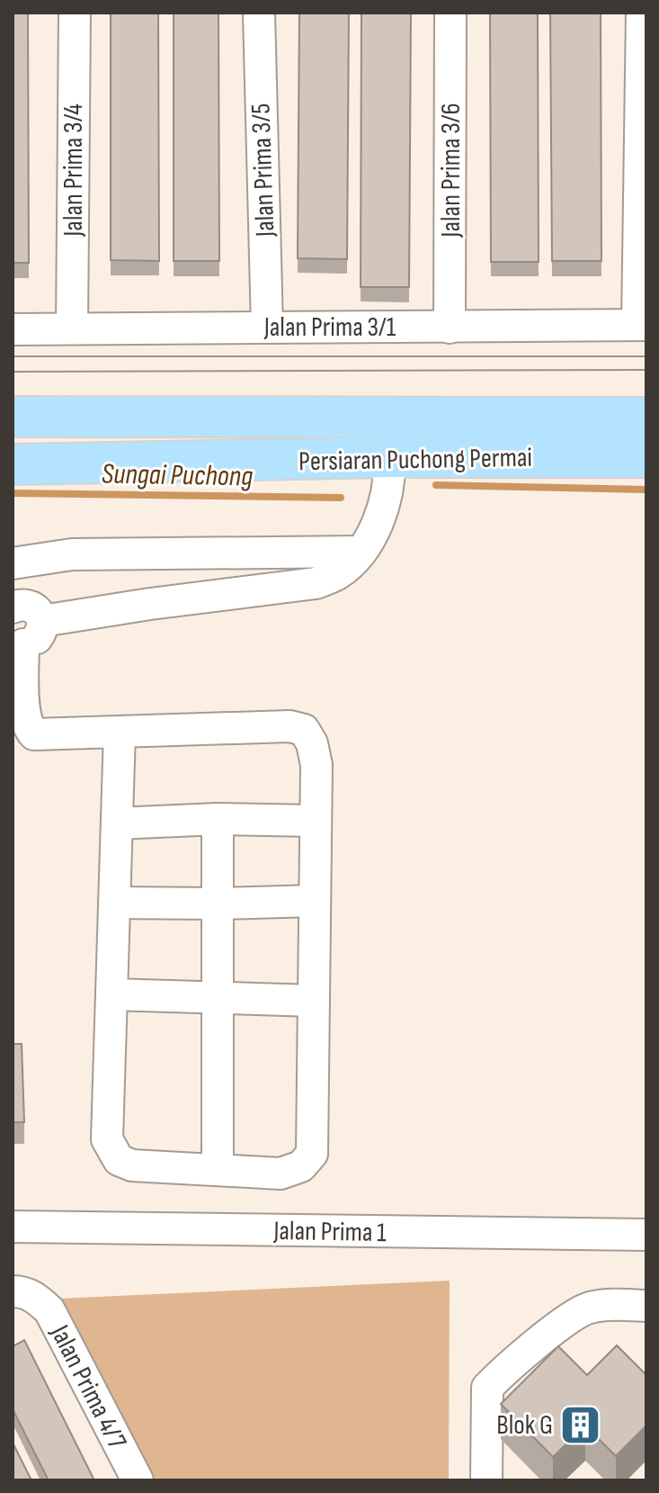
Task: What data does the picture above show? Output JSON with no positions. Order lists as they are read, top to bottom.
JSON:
{
  "streets": {
    "main road": ["Persiaran Puchong Permai"],
    "street": [
      "Jalan Prima 3/4",
      "Jalan Prima 3/5",
      "Jalan Prima 3/6",
      "Jalan Prima 3/1",
      "Jalan Prima 1",
      "Jalan Prima 4/7"
    ]
  },
  "crossings": [
    ["Jalan Prima 3/4", "Jalan Prima 3/1"],
    ["Jalan Prima 3/5", "Jalan Prima 3/1"],
    ["Jalan Prima 3/6", "Jalan Prima 3/1"]
  ],
  "water": ["Sungai Puchong"],
  "places": {
    "building": ["Blok G"]
  }
}
